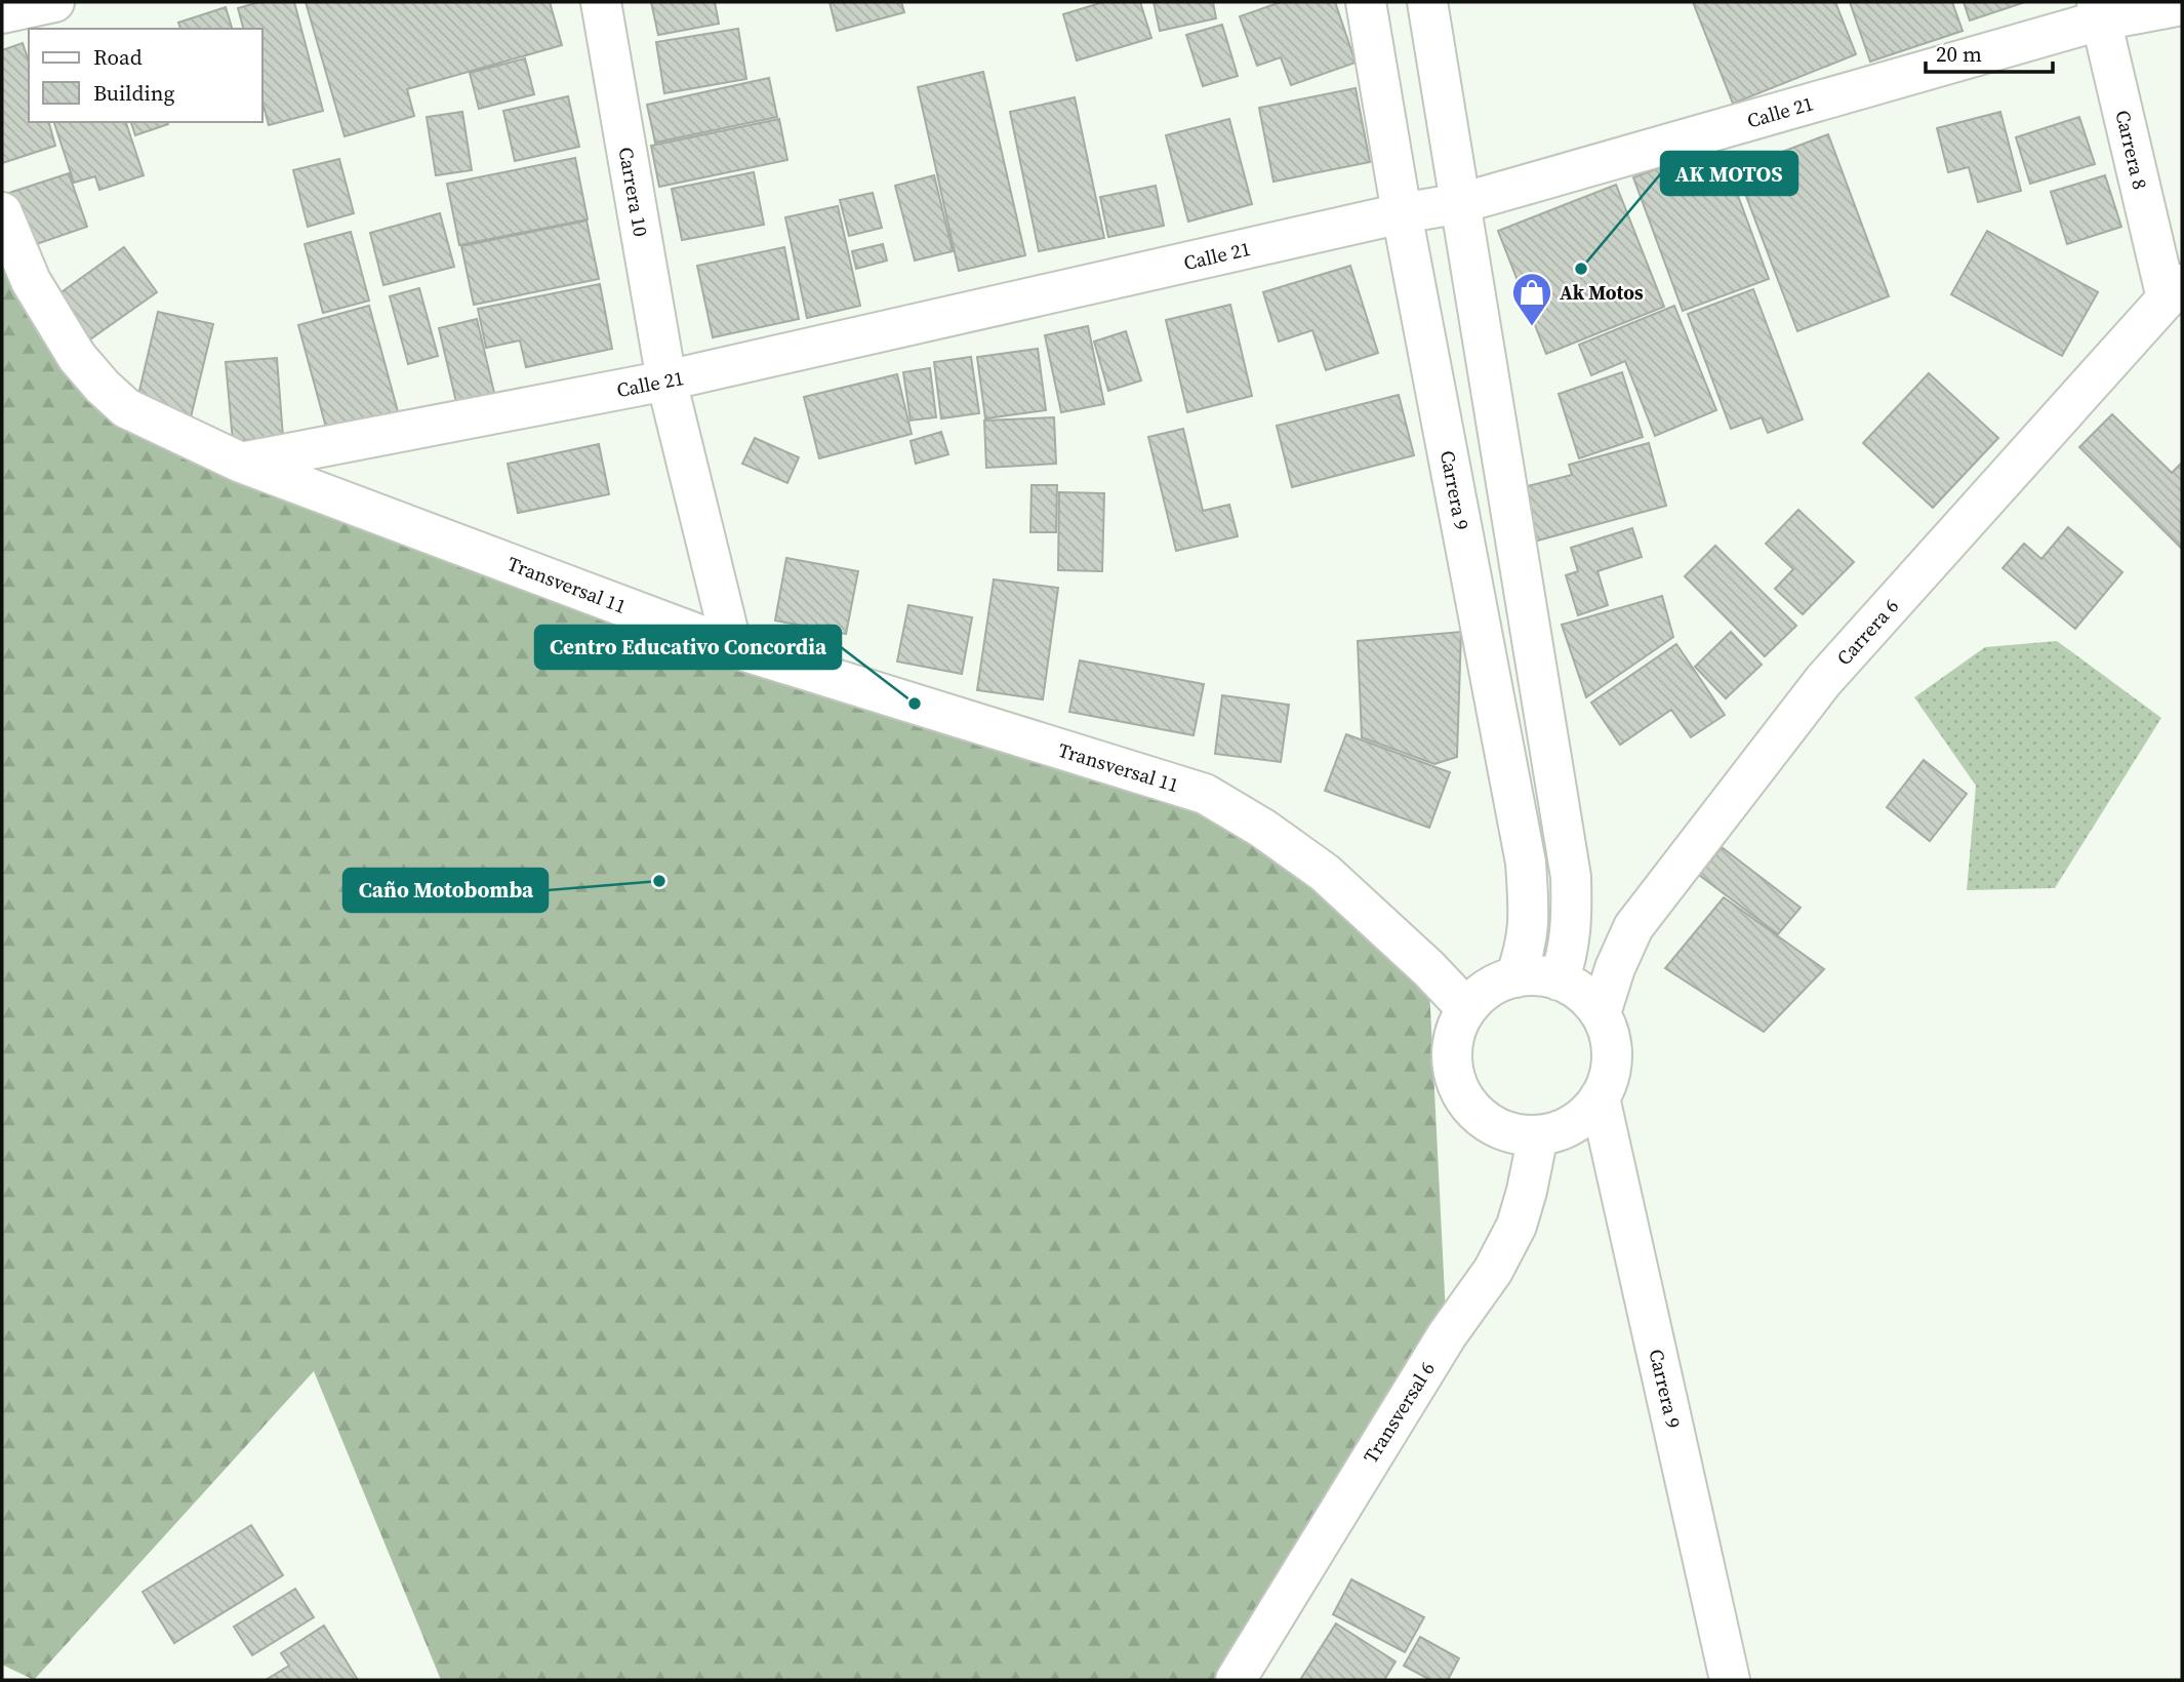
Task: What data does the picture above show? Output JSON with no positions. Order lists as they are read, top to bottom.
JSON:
{
  "streets": {
    "street": [
      "Calle 21",
      "Carrera 8",
      "Carrera 10",
      "Carrera 9",
      "Transversal 11",
      "Carrera 6",
      "Transversal 6"
    ]
  },
  "crossings": [
    ["Calle 21", "Carrera 8"],
    ["Calle 21", "Carrera 10"],
    ["Calle 21", "Carrera 9"],
    ["Calle 21", "Transversal 11"],
    ["Carrera 8", "Carrera 6"],
    ["Carrera 10", "Transversal 11"],
    ["Carrera 9", "Transversal 11"],
    ["Carrera 9", "Carrera 6"],
    ["Carrera 9", "Transversal 6"],
    ["Transversal 11", "Carrera 6"],
    ["Transversal 11", "Transversal 6"],
    ["Carrera 6", "Transversal 6"]
  ],
  "places": {
    "other": ["AK MOTOS", "Centro Educativo Concordia", "Caño Motobomba"],
    "shop": ["Ak Motos"]
  },
  "legend": ["Road", "Building"],
  "scale_bar": "20 m"
}
